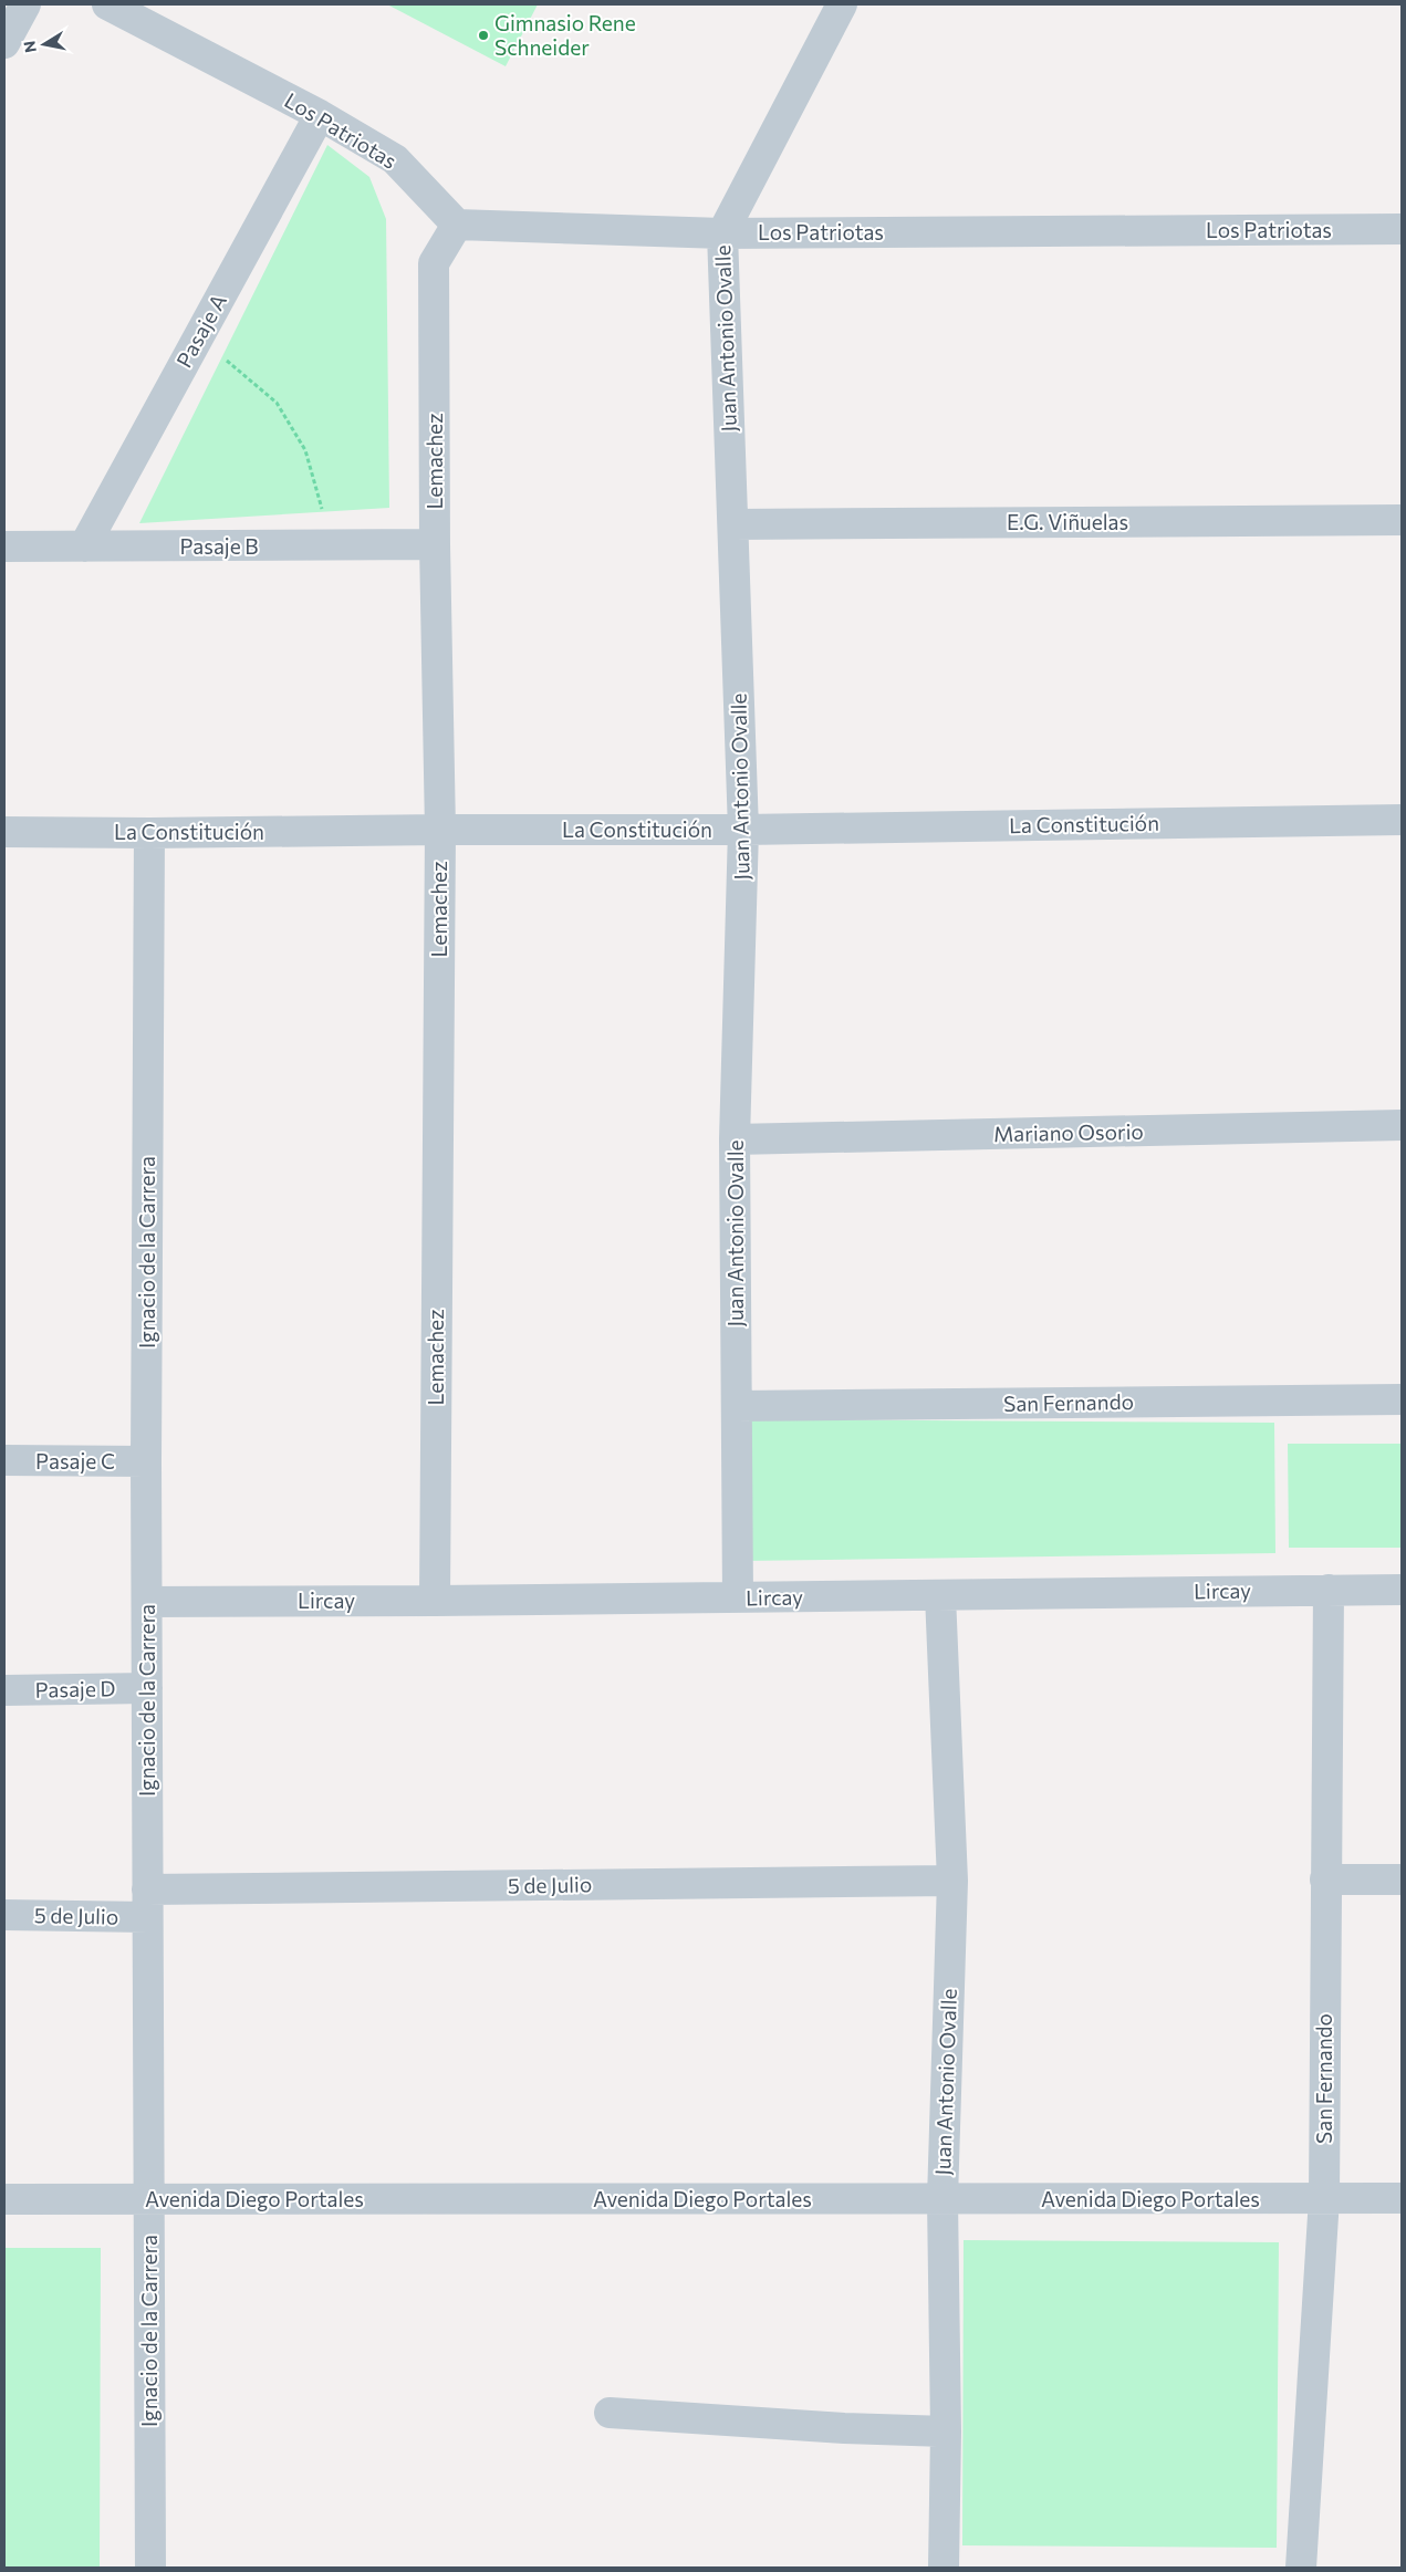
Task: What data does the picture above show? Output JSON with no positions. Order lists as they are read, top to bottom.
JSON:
{
  "streets": {
    "street": [
      "Los Patriotas",
      "Pasaje A",
      "Juan Antonio Ovalle",
      "Lemachez",
      "E.G. Viñuelas",
      "Pasaje B",
      "La Constitución",
      "Mariano Osorio",
      "Ignacio de la Carrera",
      "San Fernando",
      "Pasaje C",
      "Lircay",
      "Pasaje D",
      "5 de Julio",
      "Avenida Diego Portales"
    ]
  },
  "crossings": [
    ["Los Patriotas", "Pasaje A"],
    ["Los Patriotas", "Juan Antonio Ovalle"],
    ["Los Patriotas", "Lemachez"],
    ["Pasaje A", "Pasaje B"],
    ["Juan Antonio Ovalle", "E.G. Viñuelas"],
    ["Juan Antonio Ovalle", "La Constitución"],
    ["Juan Antonio Ovalle", "Mariano Osorio"],
    ["Juan Antonio Ovalle", "San Fernando"],
    ["Juan Antonio Ovalle", "Lircay"],
    ["Juan Antonio Ovalle", "5 de Julio"],
    ["Juan Antonio Ovalle", "Avenida Diego Portales"],
    ["Lemachez", "Pasaje B"],
    ["Lemachez", "La Constitución"],
    ["Lemachez", "Lircay"],
    ["La Constitución", "Ignacio de la Carrera"],
    ["Ignacio de la Carrera", "Pasaje C"],
    ["Ignacio de la Carrera", "Lircay"],
    ["Ignacio de la Carrera", "Pasaje D"],
    ["Ignacio de la Carrera", "5 de Julio"],
    ["Ignacio de la Carrera", "Avenida Diego Portales"],
    ["San Fernando", "Lircay"],
    ["San Fernando", "Avenida Diego Portales"]
  ],
  "places": ["Gimnasio Rene Schneider"],
  "north": "left"
}
